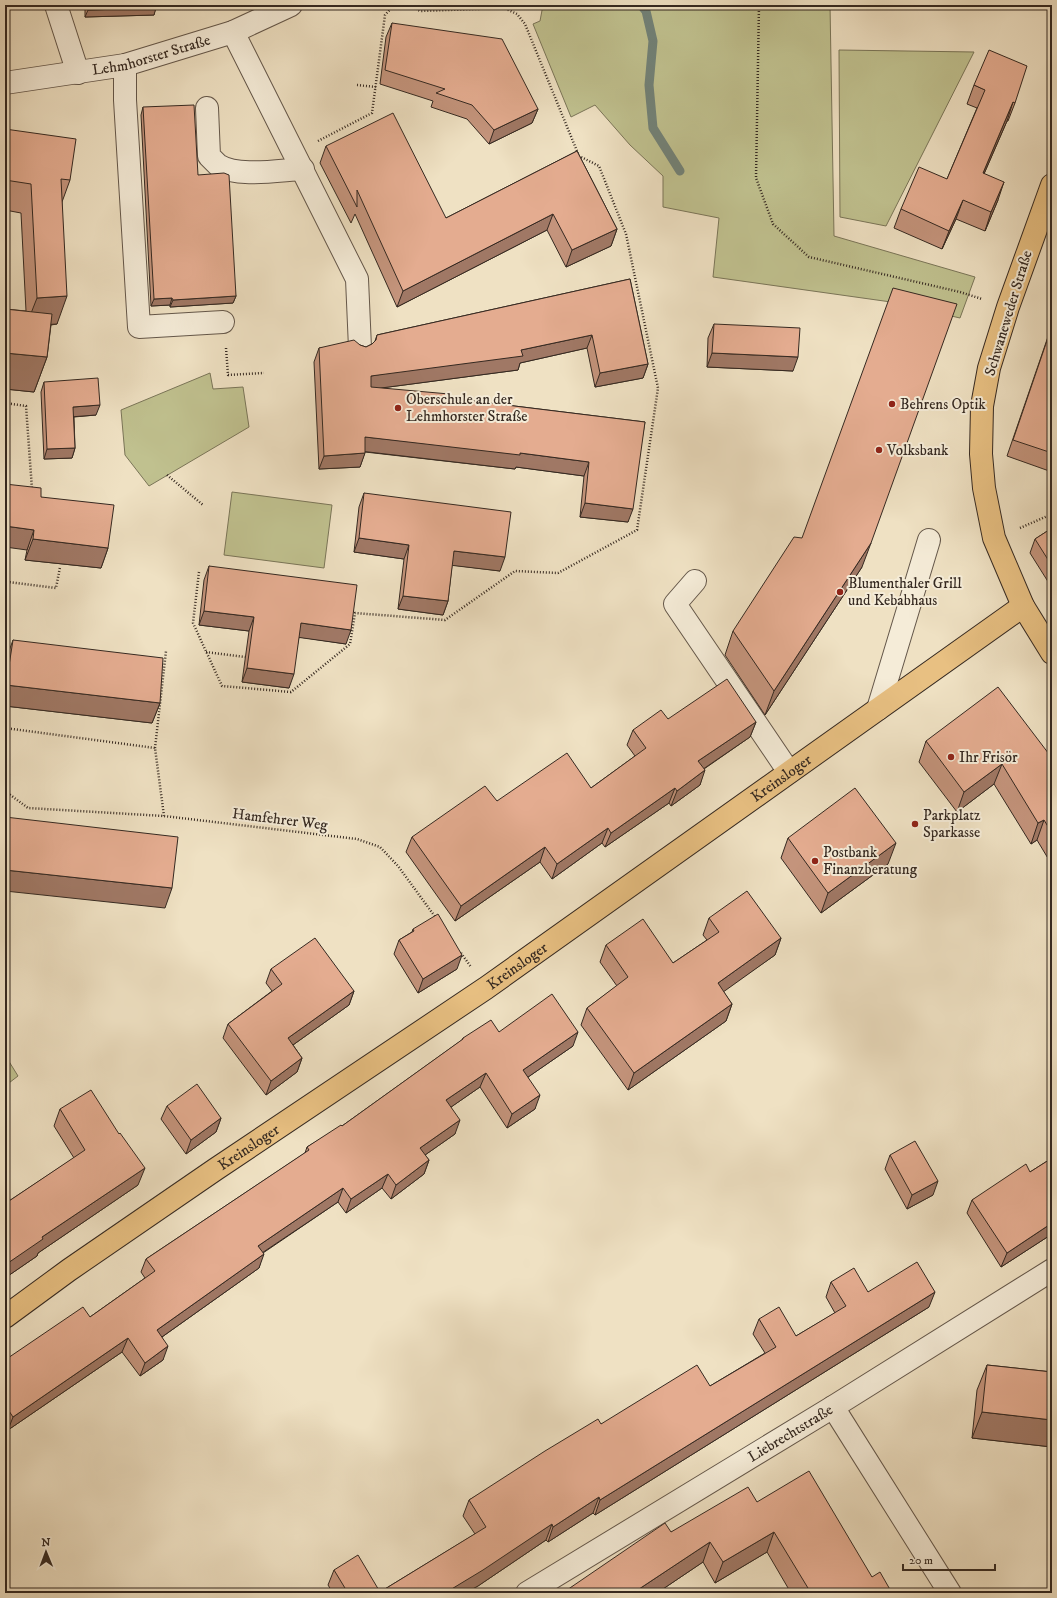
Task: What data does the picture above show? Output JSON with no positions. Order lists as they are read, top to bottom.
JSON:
{
  "streets": {
    "main road": ["Schwaneweder Straße", "Kreinsloger"],
    "street": ["Lehmhorster Straße", "Liebrechtstraße"],
    "path": ["Hamfehrer Weg"]
  },
  "crossings": [
    ["Schwaneweder Straße", "Kreinsloger"]
  ],
  "places": [
    "Behrens Optik",
    "Oberschule an der Lehmhorster Straße",
    "Volksbank",
    "Blumenthaler Grill und Kebabhaus",
    "Ihr Frisör",
    "Parkplatz Sparkasse",
    "Postbank Finanzberatung"
  ],
  "scale_bar": "20 m",
  "north": "top"
}
